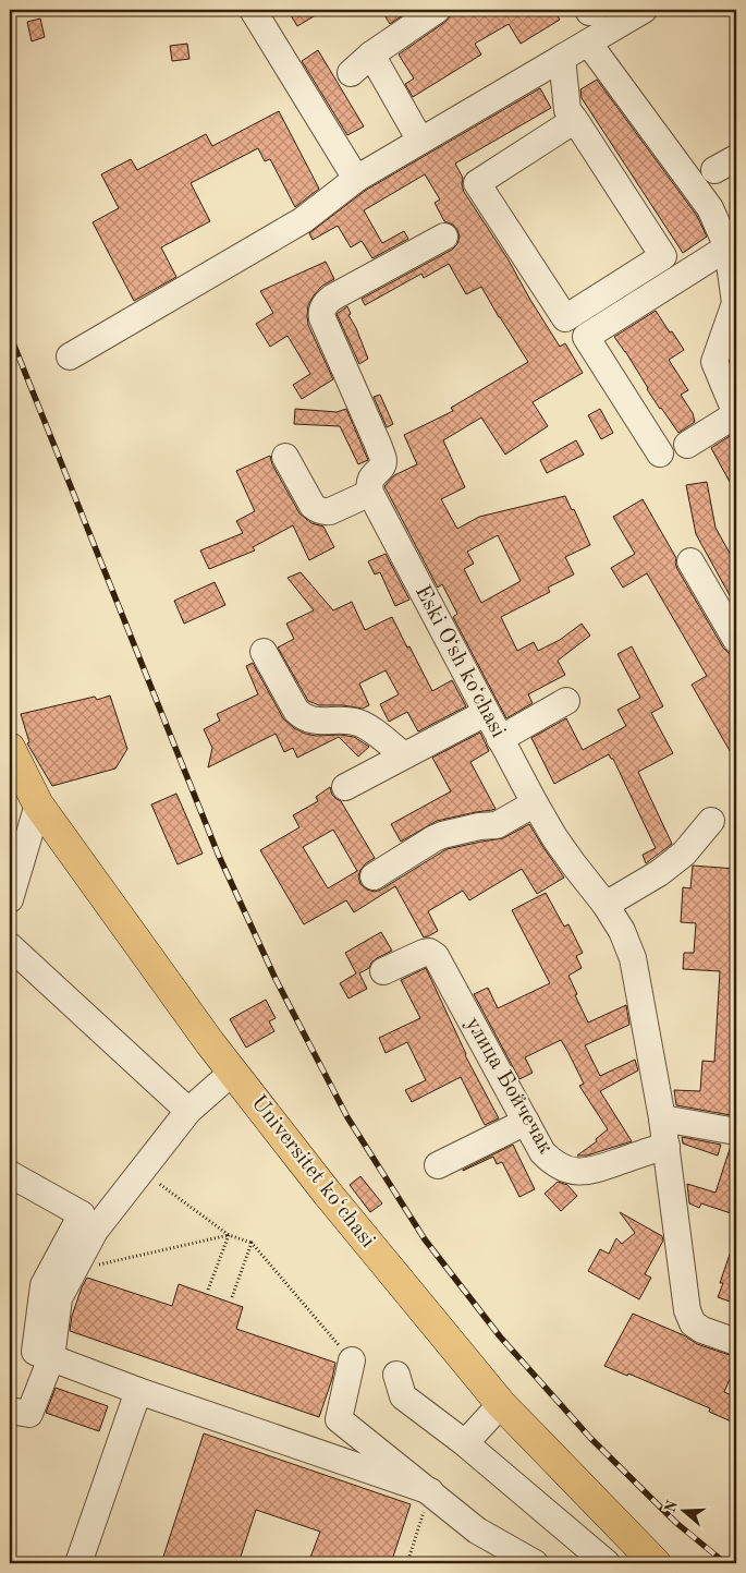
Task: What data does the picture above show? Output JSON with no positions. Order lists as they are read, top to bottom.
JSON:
{
  "streets": {
    "main road": ["Universitet kо‘chasi"],
    "street": ["Eski Oʻsh koʻchasi", "улица Бойчечак"]
  },
  "crossings": [
    ["Eski Oʻsh koʻchasi", "улица Бойчечак"]
  ],
  "north": "left"
}
